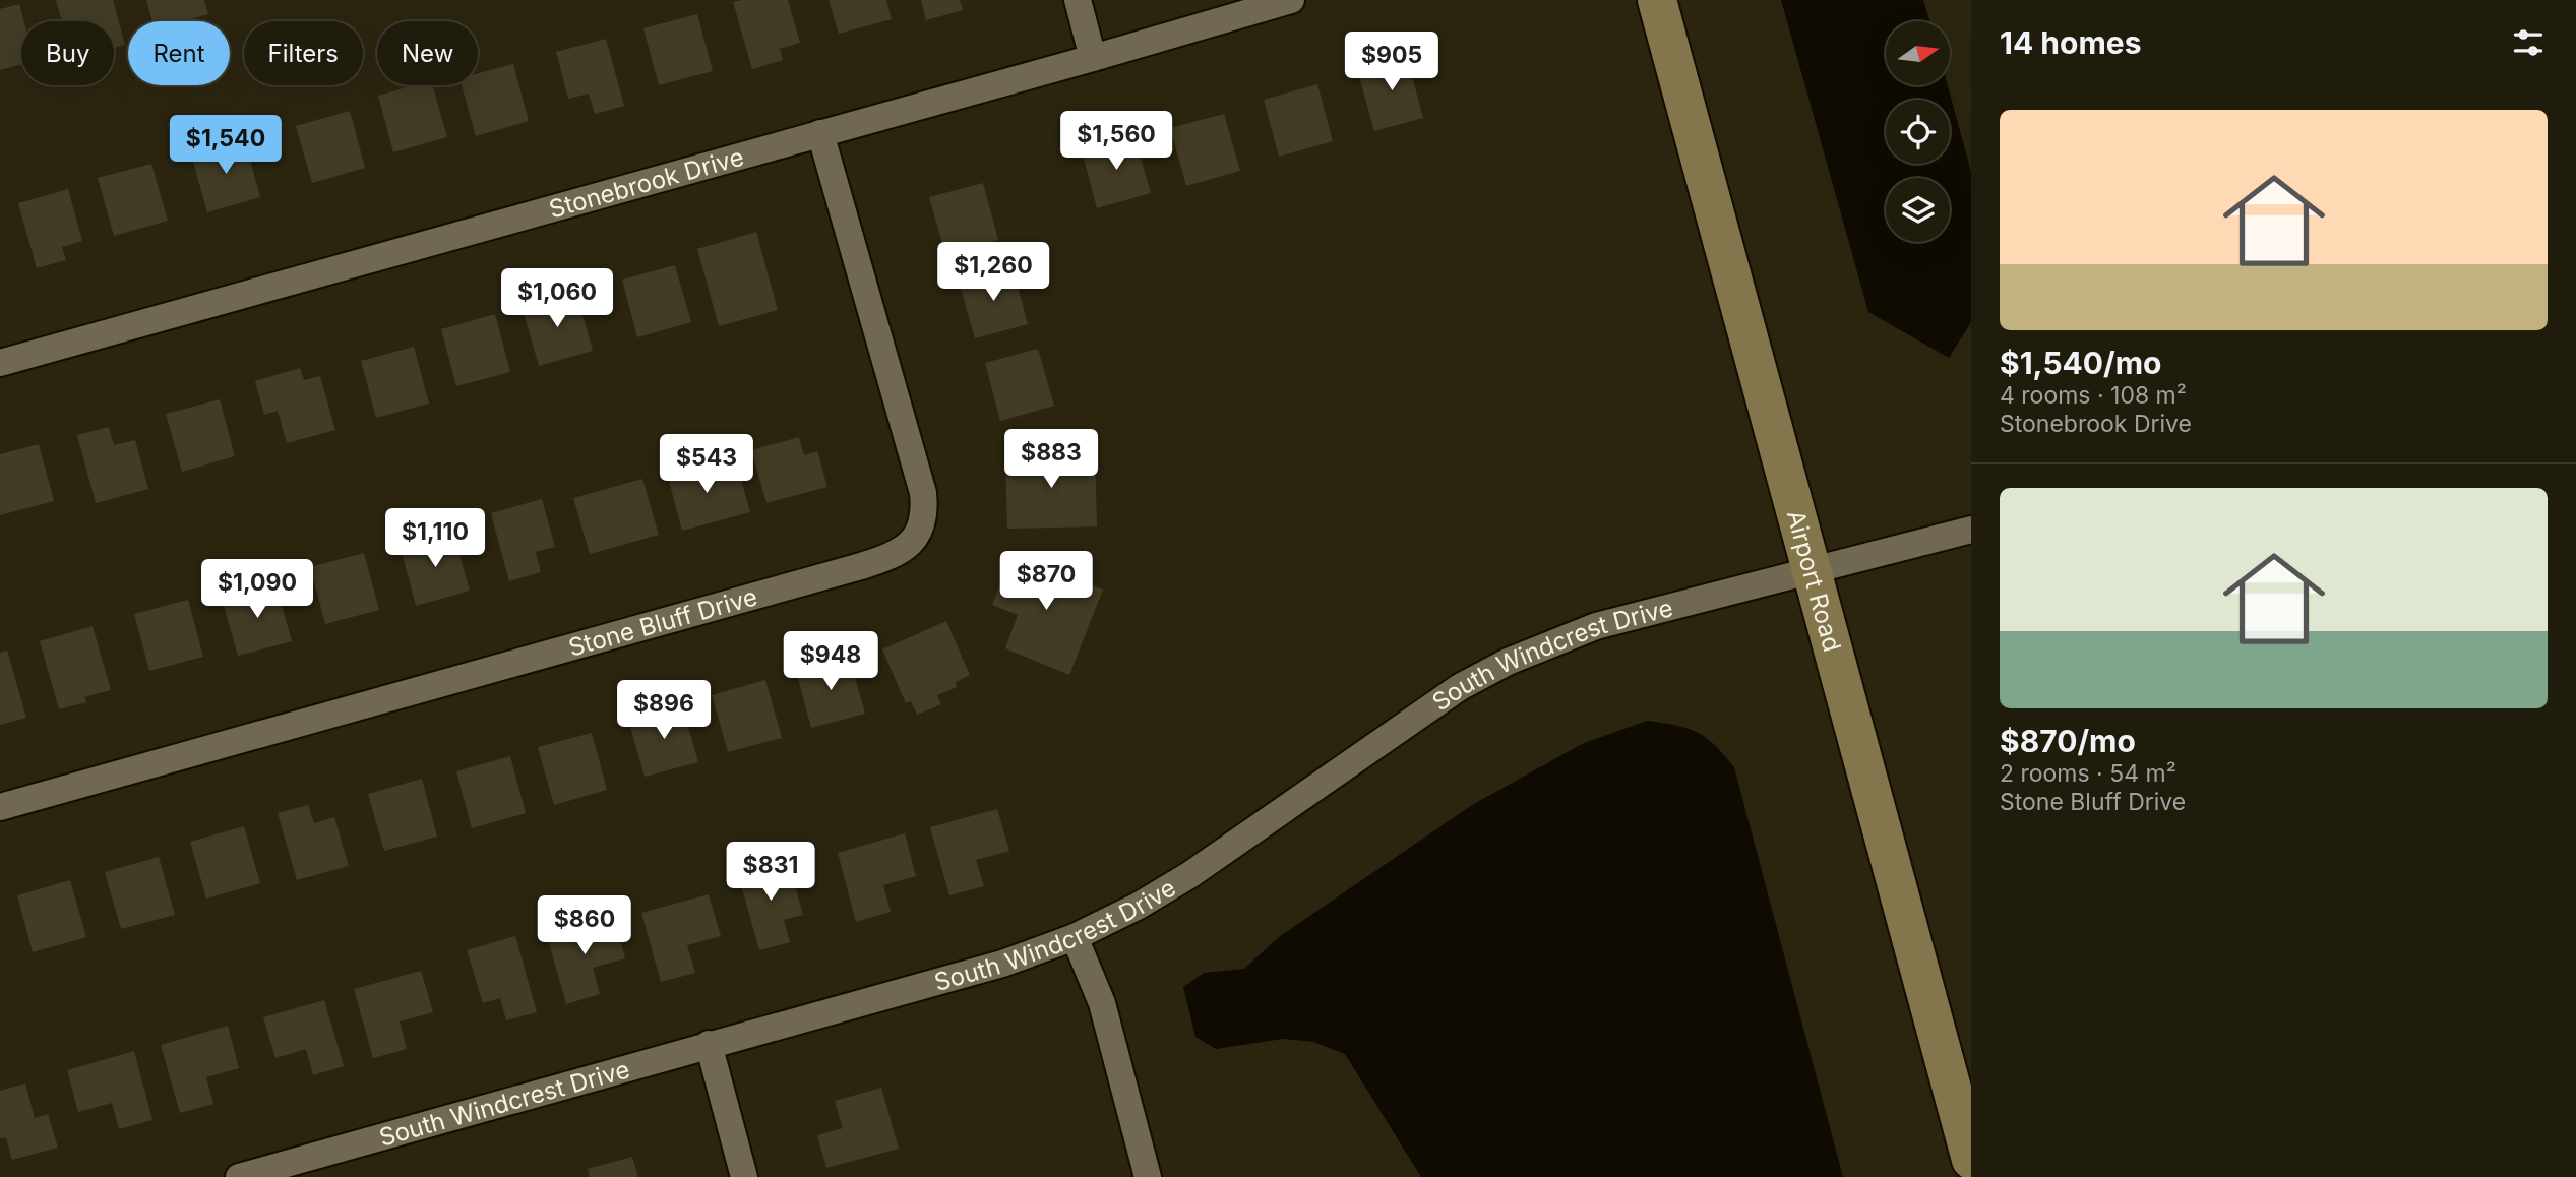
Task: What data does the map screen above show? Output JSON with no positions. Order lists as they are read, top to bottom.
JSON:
{
  "streets": {
    "main road": ["Airport Road"],
    "street": ["Stonebrook Drive", "Stone Bluff Drive", "South Windcrest Drive"]
  },
  "crossings": [
    ["Stonebrook Drive", "Stone Bluff Drive"],
    ["Airport Road", "South Windcrest Drive"]
  ],
  "north": "right",
  "page": {
    "heading": "14 homes",
    "chip": [
      "Buy",
      "Rent",
      "Filters",
      "New"
    ],
    "price": [
      "$905",
      "$1,560",
      "$1,540",
      "$1,260",
      "$1,060",
      "$883",
      "$543",
      "$1,110",
      "$870",
      "$1,090",
      "$948",
      "$896",
      "$831",
      "$860"
    ],
    "list": [
      {
        "name": "$1,540/mo",
        "note": "4 rooms · 108 m² · Stonebrook Drive"
      },
      {
        "name": "$870/mo",
        "note": "2 rooms · 54 m² · Stone Bluff Drive"
      }
    ]
  }
}
